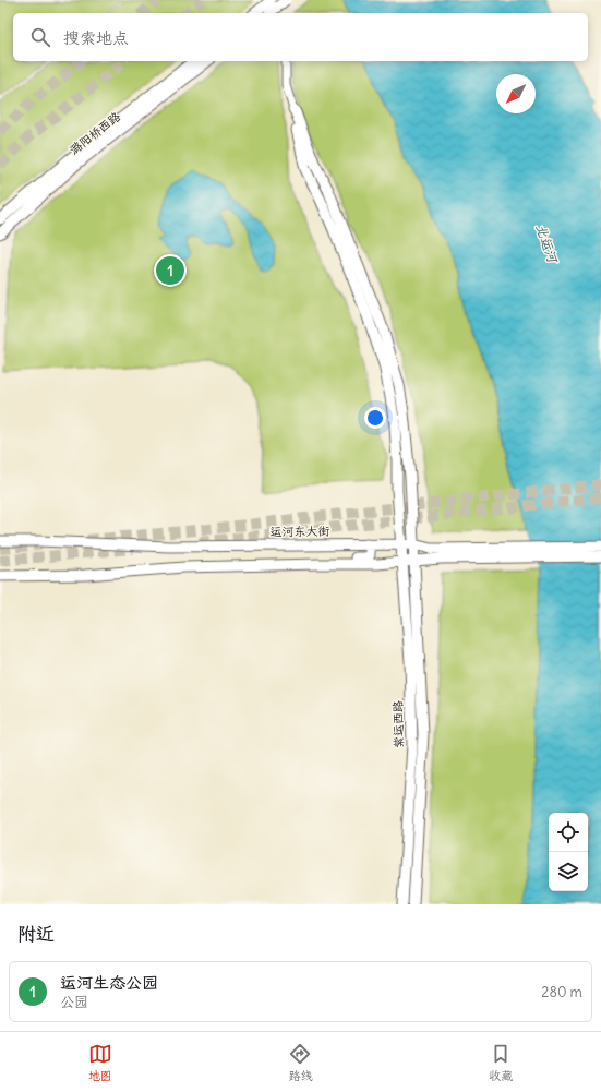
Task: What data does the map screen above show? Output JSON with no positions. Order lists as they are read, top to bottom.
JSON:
{
  "streets": {
    "main road": ["潞阳桥西路", "运河东大街", "紫运西路"]
  },
  "crossings": [
    ["运河东大街", "紫运西路"]
  ],
  "water": ["北运河"],
  "north": "bottom left",
  "page": {
    "search": "搜索地点",
    "pins": "1",
    "heading": "附近",
    "list": [
      {
        "mark": "1",
        "name": "运河生态公园",
        "note": "公园",
        "value": "280 m"
      }
    ],
    "nav": ["地图", "路线", "收藏"]
  }
}
